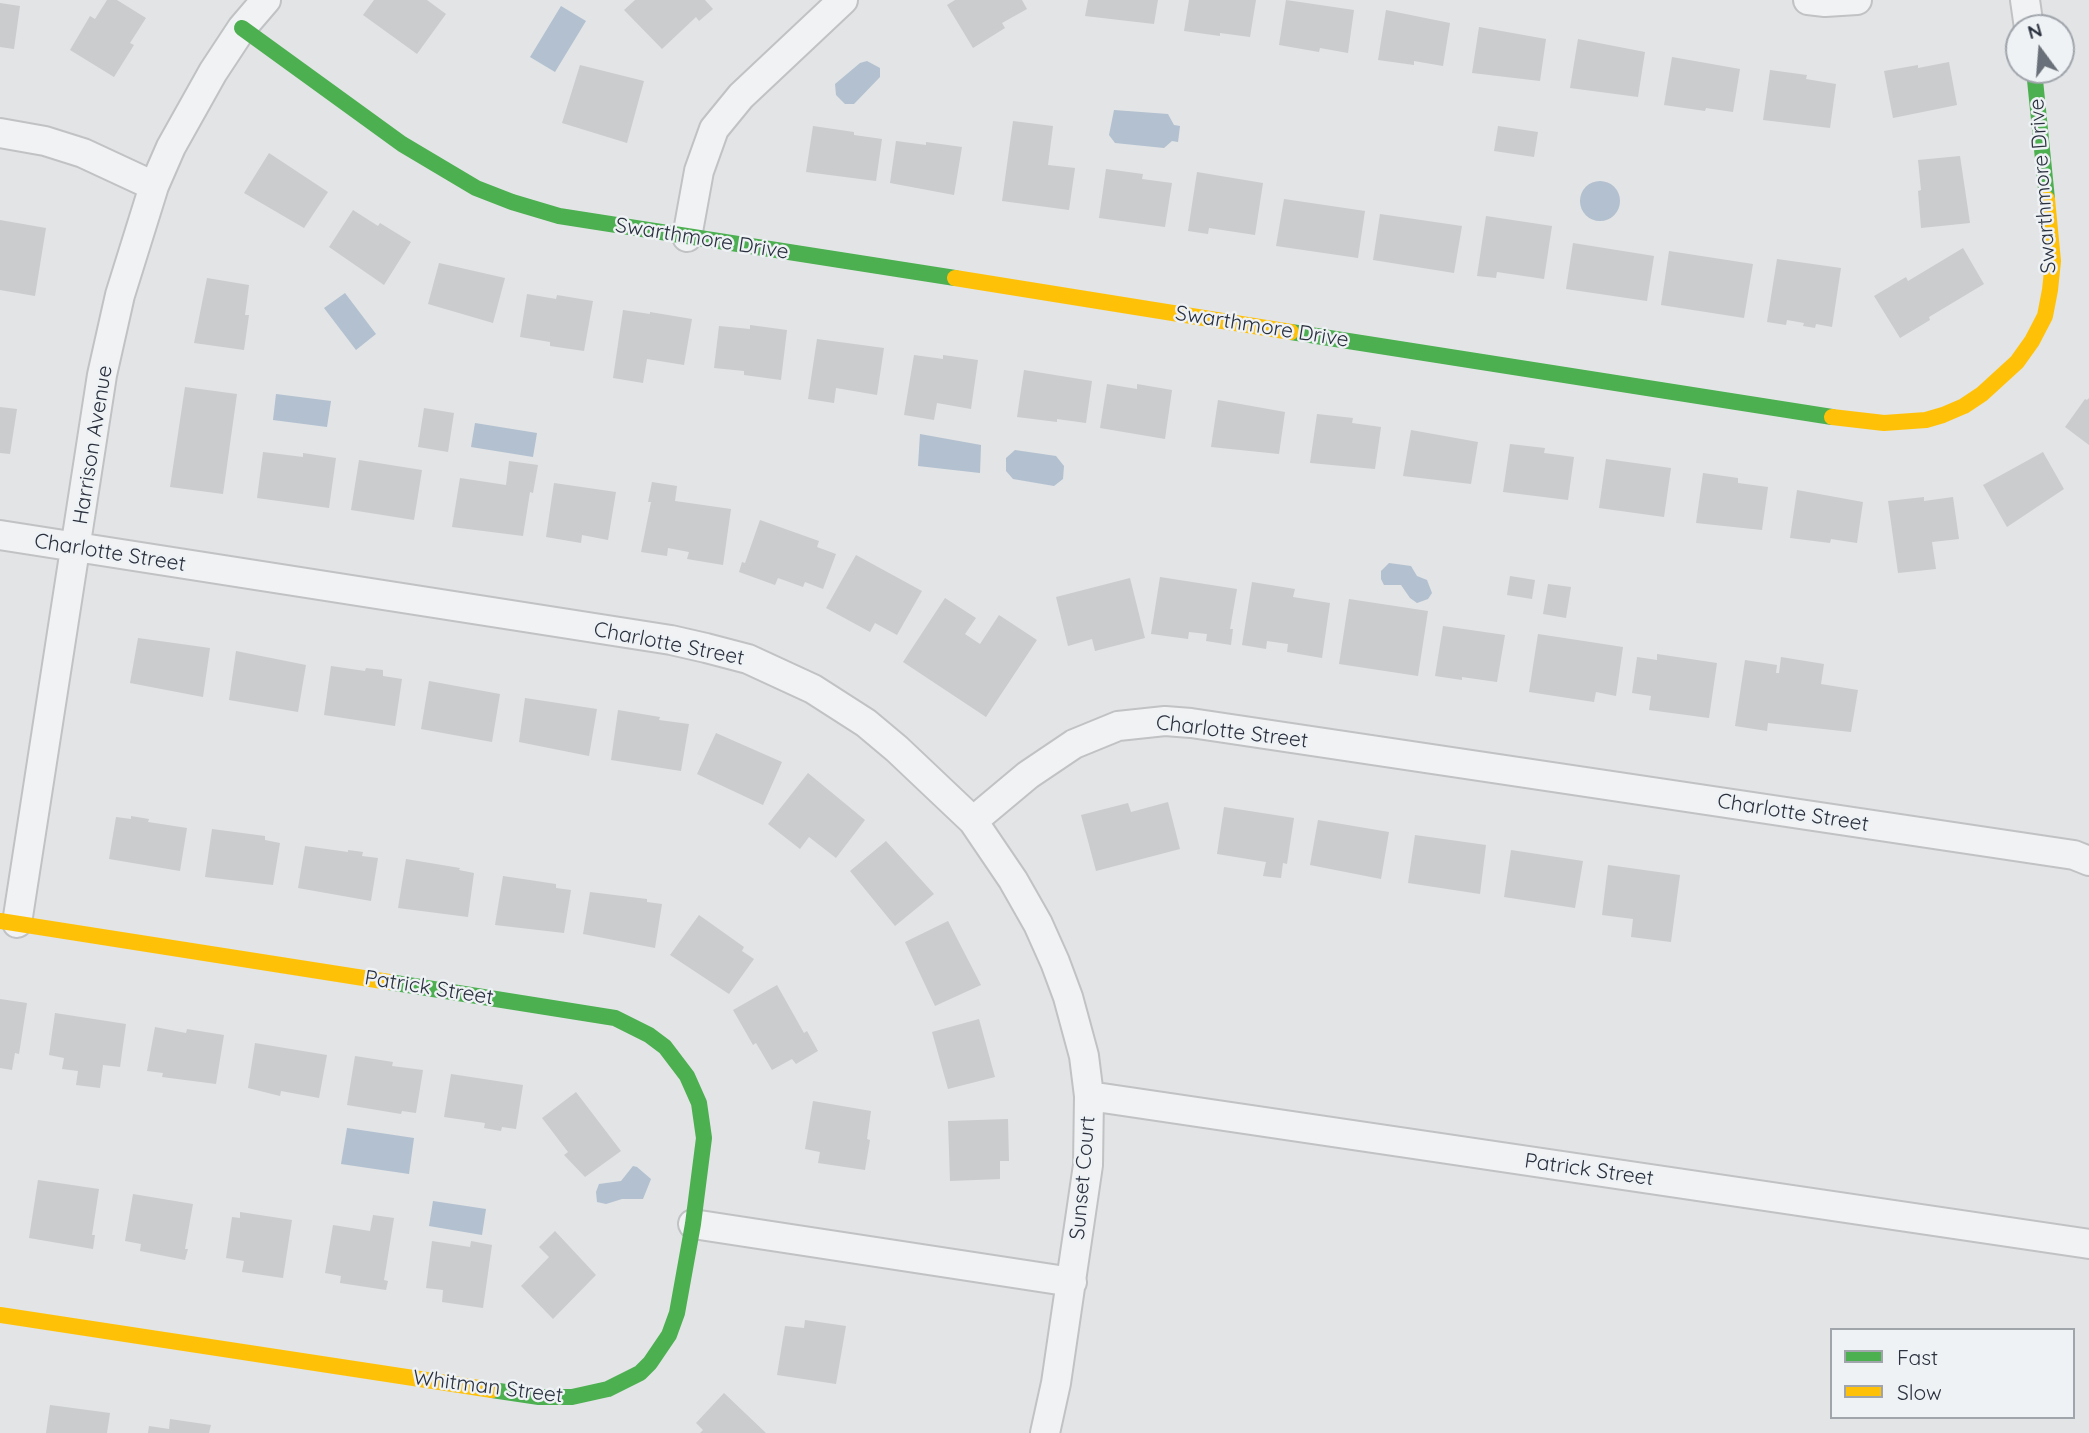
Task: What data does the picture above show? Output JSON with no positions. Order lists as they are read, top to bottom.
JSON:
{
  "streets": {
    "street": [
      "Swarthmore Drive",
      "Harrison Avenue",
      "Charlotte Street",
      "Patrick Street",
      "Sunset Court",
      "Whitman Street"
    ]
  },
  "crossings": [
    ["Swarthmore Drive", "Harrison Avenue"],
    ["Harrison Avenue", "Charlotte Street"],
    ["Harrison Avenue", "Patrick Street"],
    ["Charlotte Street", "Sunset Court"],
    ["Patrick Street", "Sunset Court"],
    ["Patrick Street", "Whitman Street"]
  ],
  "legend": ["Fast", "Slow"],
  "north": "top"
}
